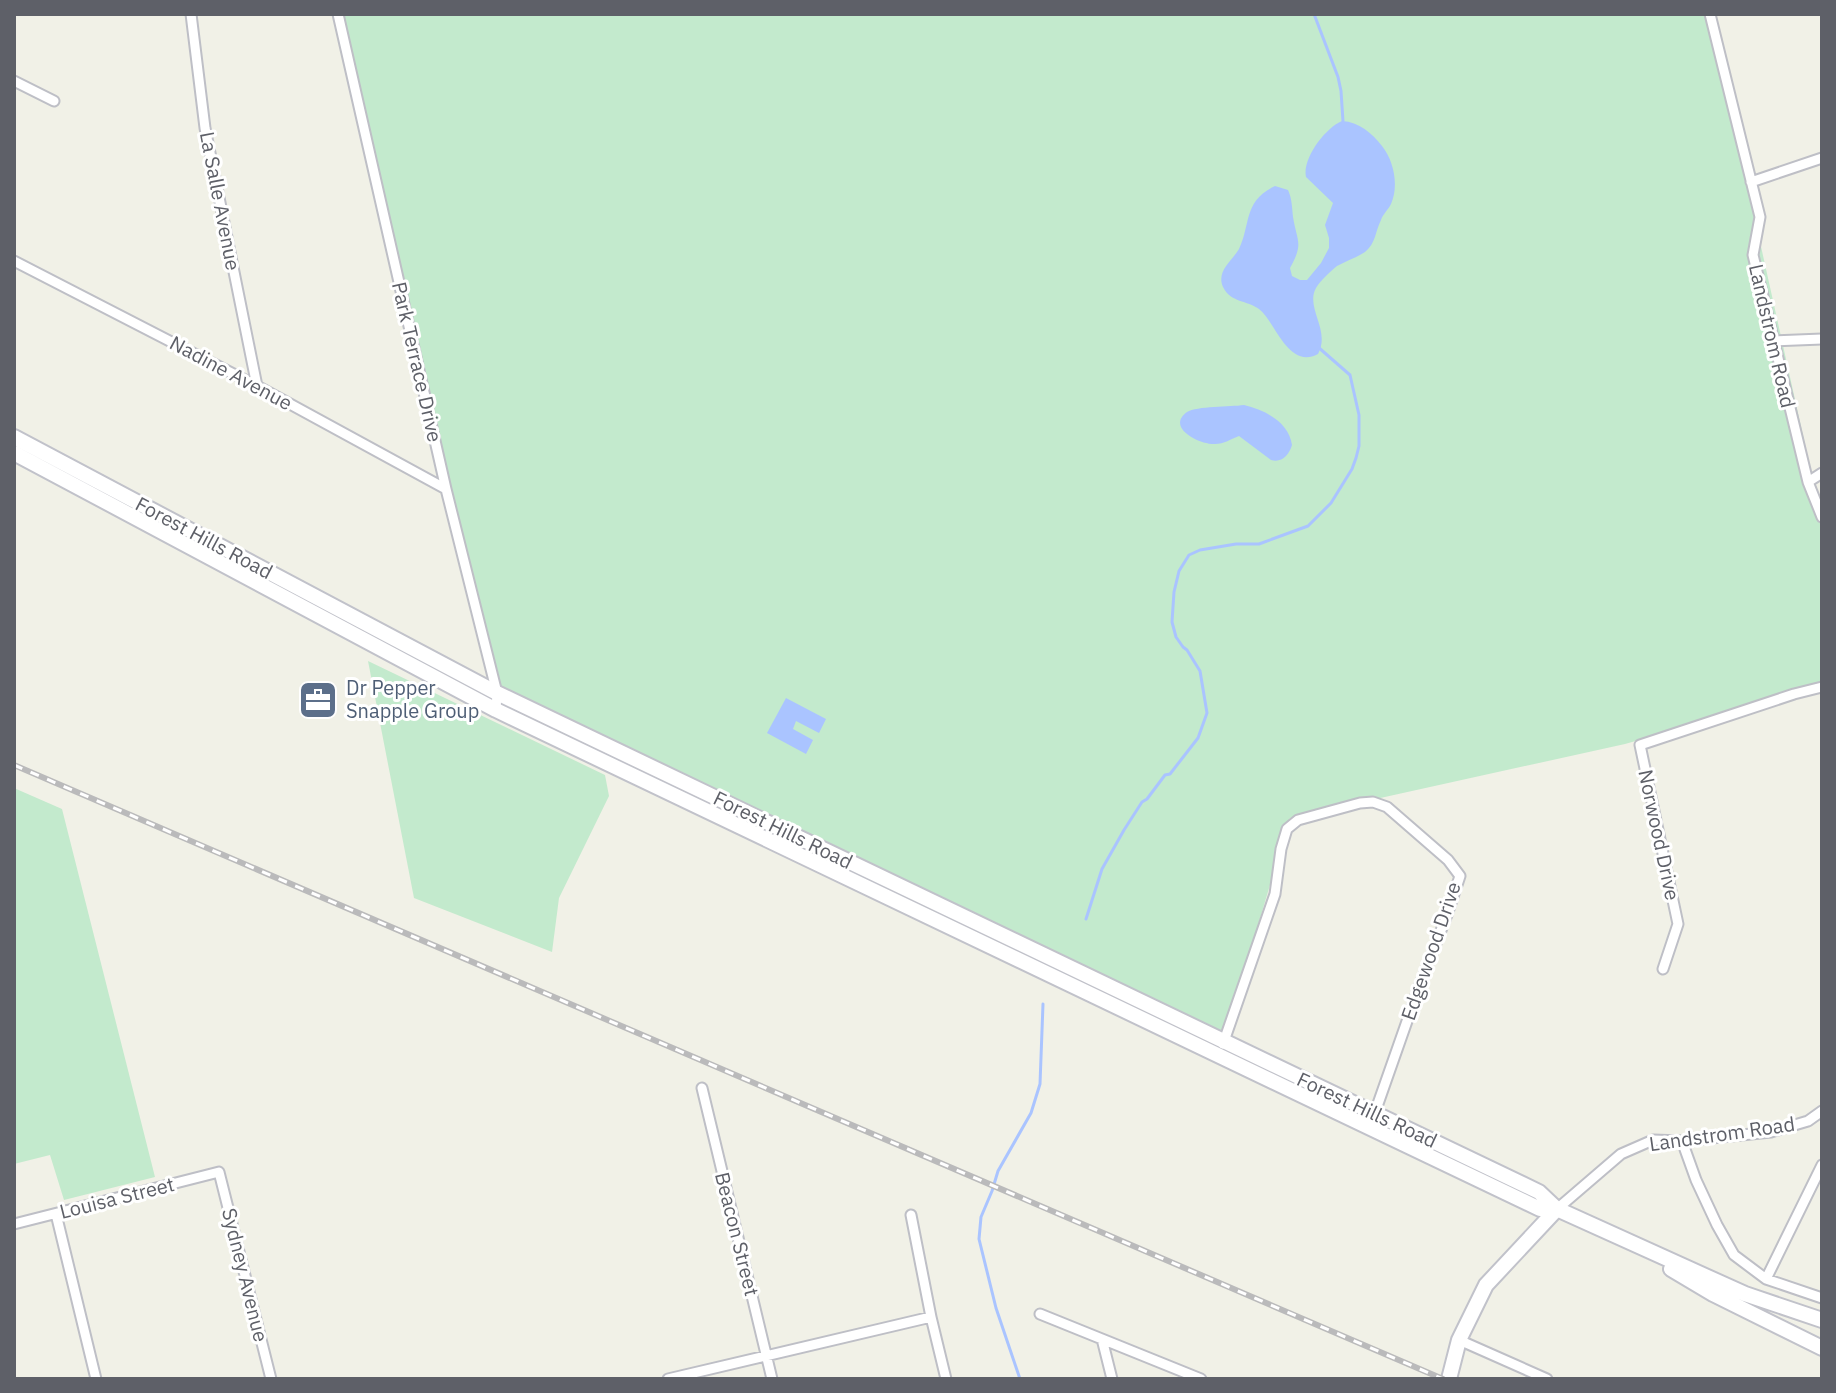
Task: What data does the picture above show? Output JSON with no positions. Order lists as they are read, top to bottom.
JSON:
{
  "streets": {
    "street": [
      "La Salle Avenue",
      "Landstrom Road",
      "Park Terrace Drive",
      "Nadine Avenue",
      "Forest Hills Road",
      "Norwood Drive",
      "Edgewood Drive",
      "Louisa Street",
      "Beacon Street",
      "Sydney Avenue"
    ]
  },
  "crossings": [
    ["La Salle Avenue", "Nadine Avenue"],
    ["Landstrom Road", "Forest Hills Road"],
    ["Park Terrace Drive", "Nadine Avenue"],
    ["Park Terrace Drive", "Forest Hills Road"],
    ["Forest Hills Road", "Edgewood Drive"],
    ["Louisa Street", "Sydney Avenue"]
  ],
  "places": {
    "office": ["Dr Pepper Snapple Group"]
  }
}
